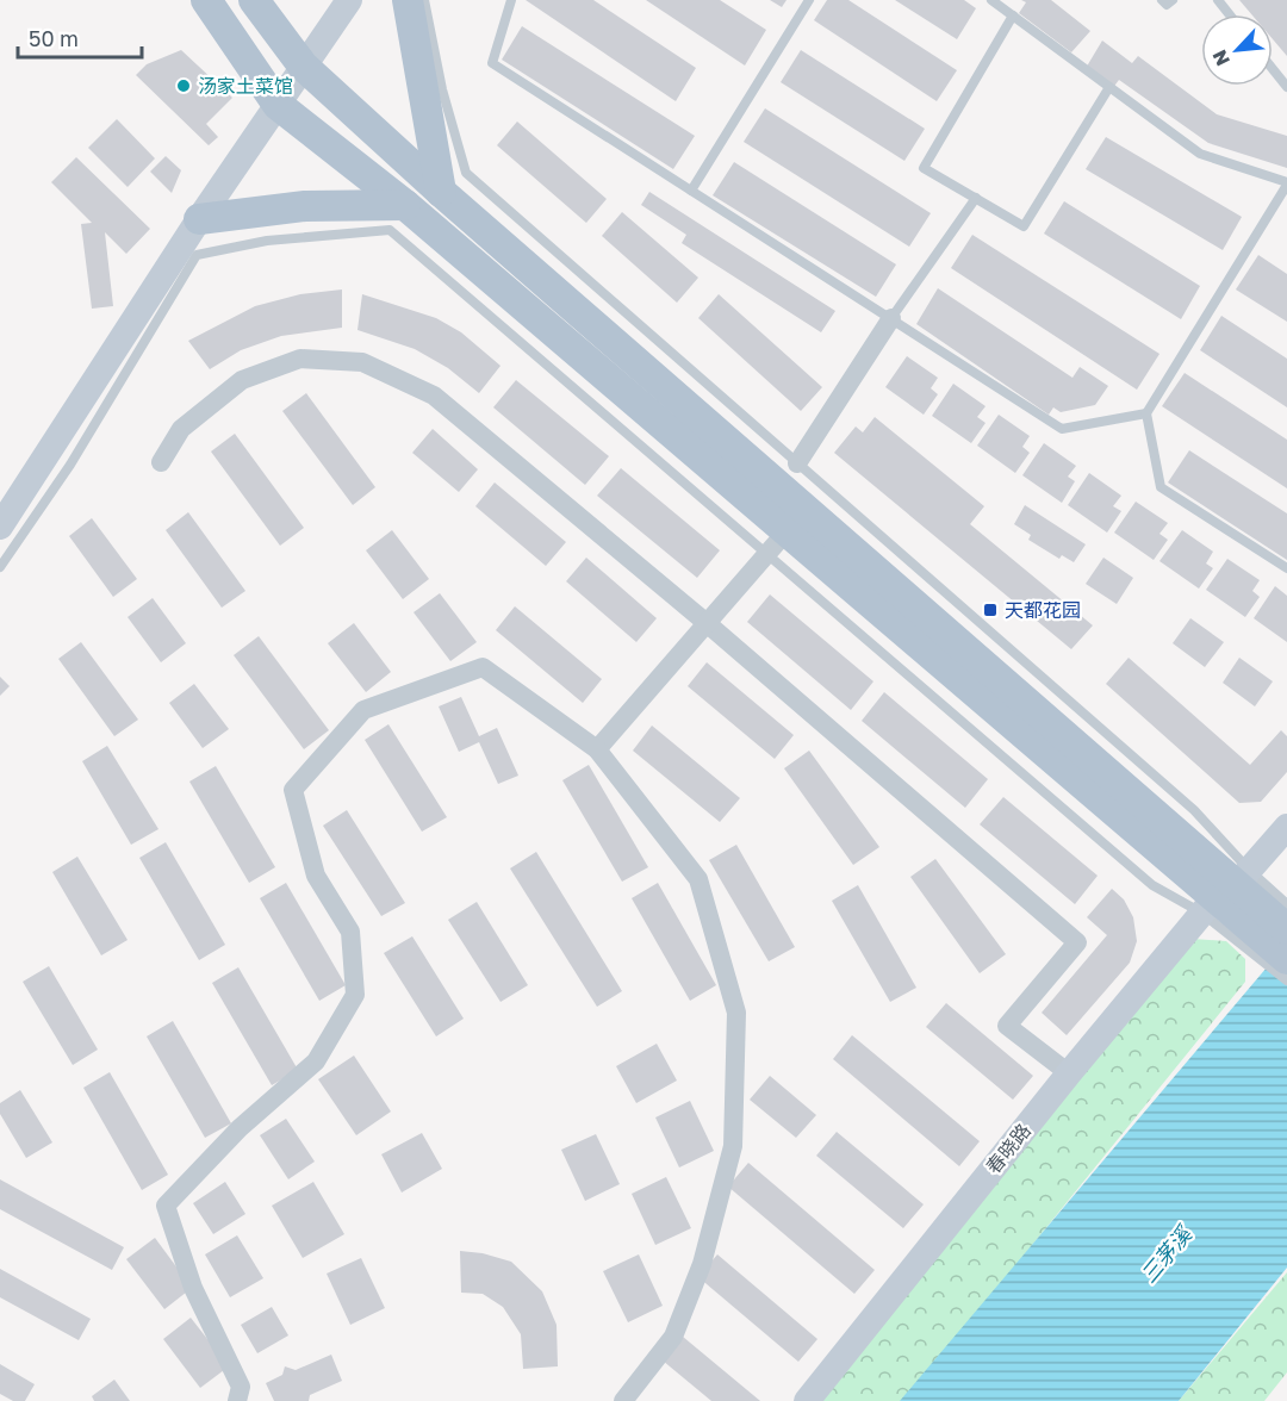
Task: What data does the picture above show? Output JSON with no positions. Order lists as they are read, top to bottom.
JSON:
{
  "streets": {
    "street": ["春晓路"]
  },
  "water": ["三茅溪"],
  "places": {
    "other": ["汤家土菜馆"],
    "transit": ["天都花园"]
  },
  "scale_bar": "50 m",
  "north": "bottom left"
}
